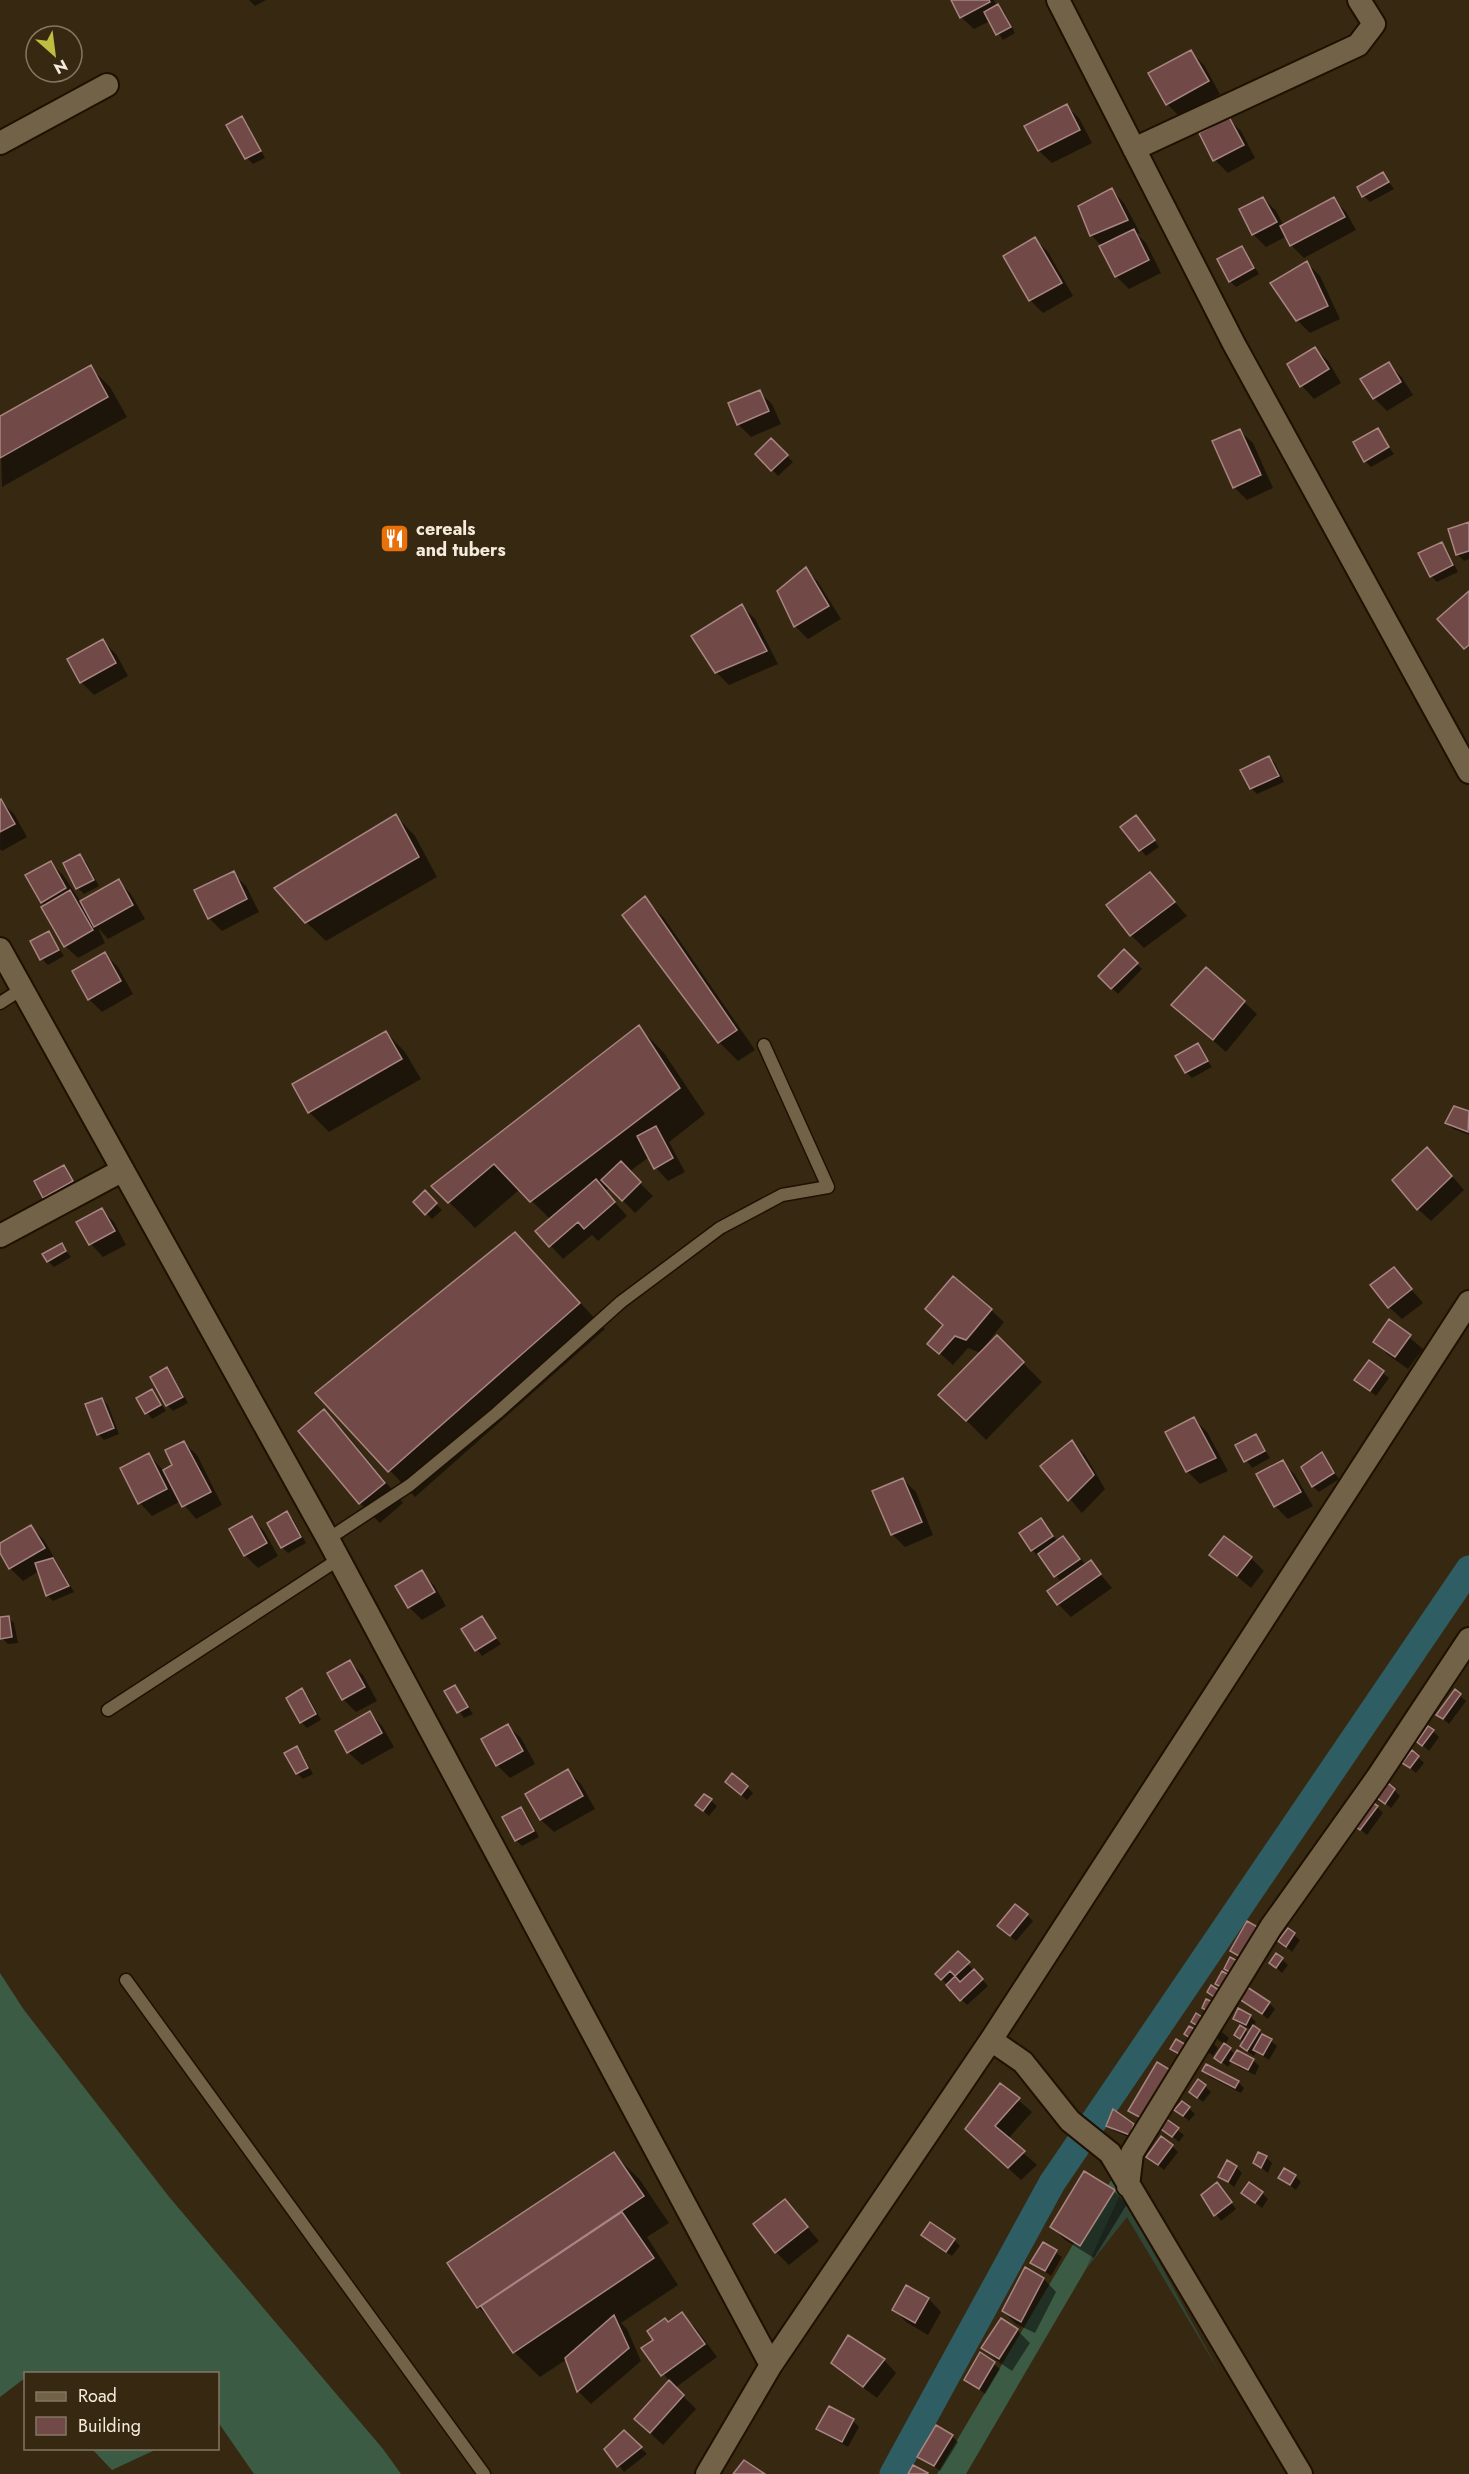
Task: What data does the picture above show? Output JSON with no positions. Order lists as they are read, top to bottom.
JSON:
{
  "places": {
    "restaurant": ["cereals and tubers"]
  },
  "legend": ["Road", "Building"],
  "north": "bottom right"
}
